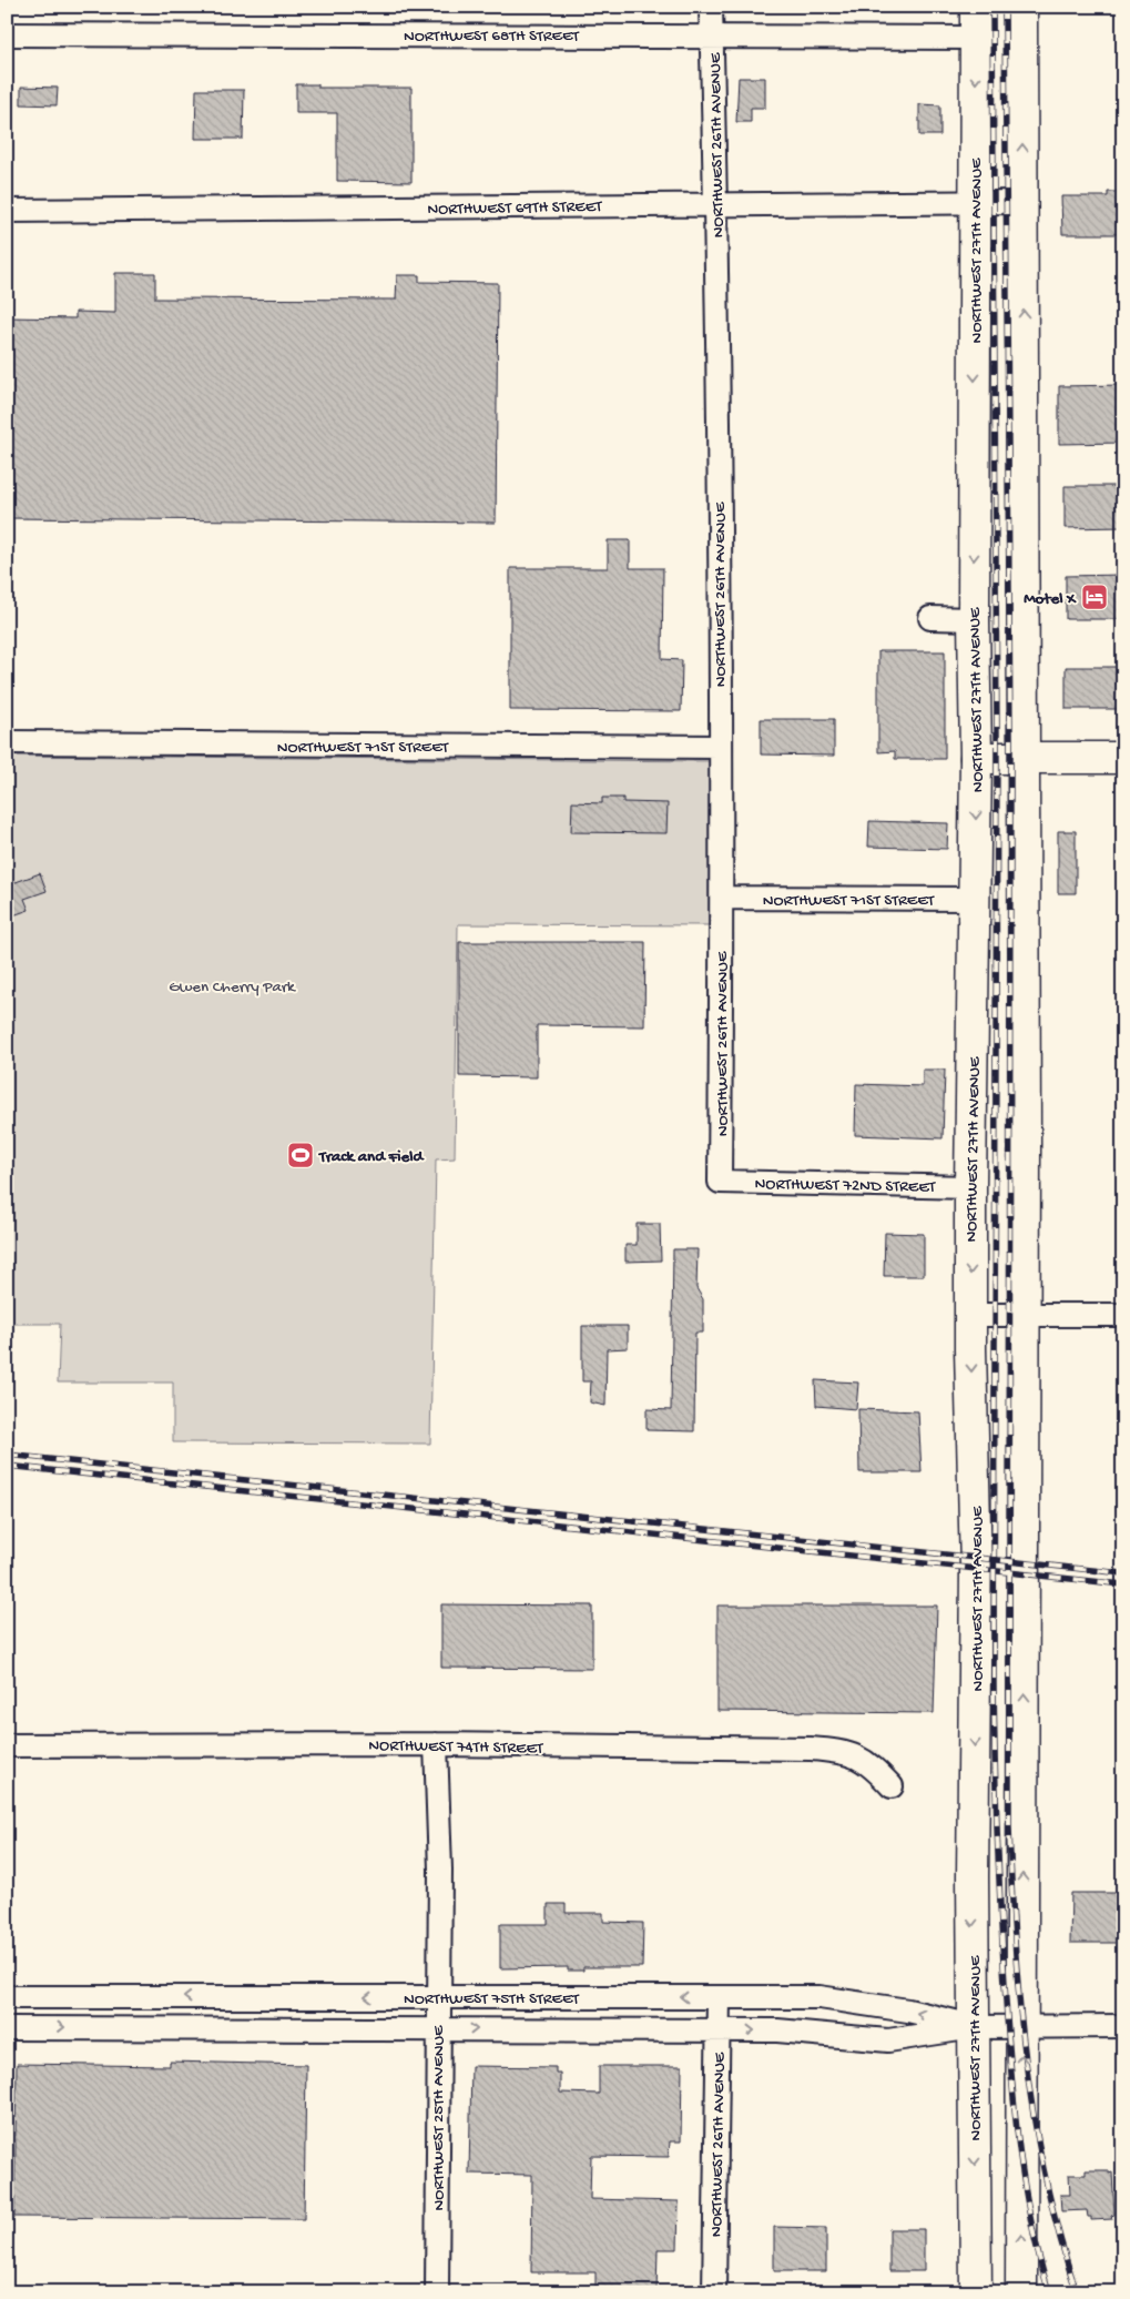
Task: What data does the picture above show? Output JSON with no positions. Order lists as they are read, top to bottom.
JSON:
{
  "streets": {
    "main road": ["NORTHWEST 27TH AVENUE"],
    "street": [
      "NORTHWEST 68TH STREET",
      "NORTHWEST 26TH AVENUE",
      "NORTHWEST 69TH STREET",
      "NORTHWEST 71ST STREET",
      "NORTHWEST 72ND STREET",
      "NORTHWEST 74TH STREET",
      "NORTHWEST 75TH STREET",
      "NORTHWEST 25TH AVENUE"
    ]
  },
  "crossings": [
    ["NORTHWEST 68TH STREET", "NORTHWEST 26TH AVENUE"],
    ["NORTHWEST 68TH STREET", "NORTHWEST 27TH AVENUE"],
    ["NORTHWEST 26TH AVENUE", "NORTHWEST 69TH STREET"],
    ["NORTHWEST 26TH AVENUE", "NORTHWEST 71ST STREET"],
    ["NORTHWEST 26TH AVENUE", "NORTHWEST 72ND STREET"],
    ["NORTHWEST 26TH AVENUE", "NORTHWEST 75TH STREET"],
    ["NORTHWEST 69TH STREET", "NORTHWEST 27TH AVENUE"],
    ["NORTHWEST 27TH AVENUE", "NORTHWEST 71ST STREET"],
    ["NORTHWEST 27TH AVENUE", "NORTHWEST 72ND STREET"],
    ["NORTHWEST 27TH AVENUE", "NORTHWEST 75TH STREET"],
    ["NORTHWEST 74TH STREET", "NORTHWEST 25TH AVENUE"],
    ["NORTHWEST 75TH STREET", "NORTHWEST 25TH AVENUE"]
  ],
  "parks": ["Gwen Cherry Park"],
  "places": {
    "hotel": ["Motel X"],
    "sports": ["Track and Field"]
  }
}
